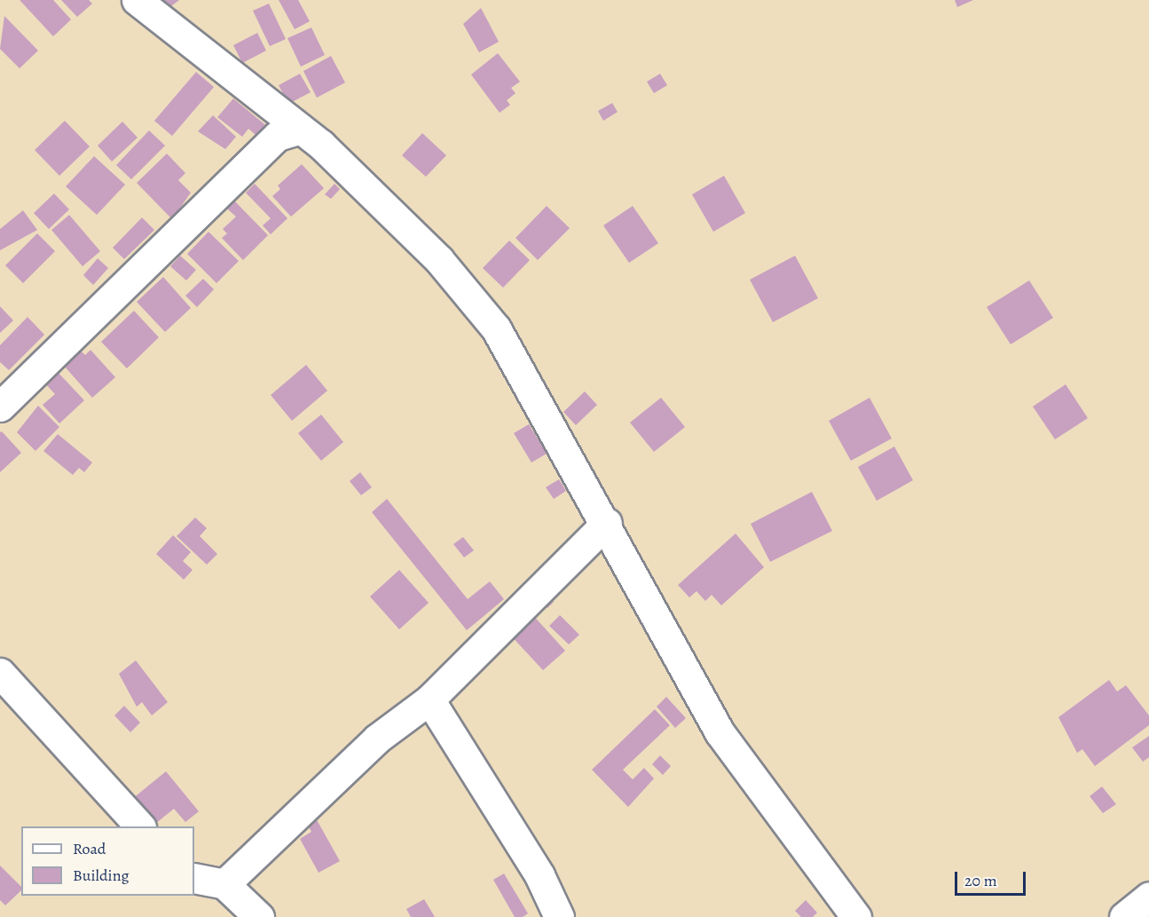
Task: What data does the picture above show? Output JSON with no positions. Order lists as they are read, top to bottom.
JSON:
{
  "legend": ["Road", "Building"],
  "scale_bar": "20 m"
}
